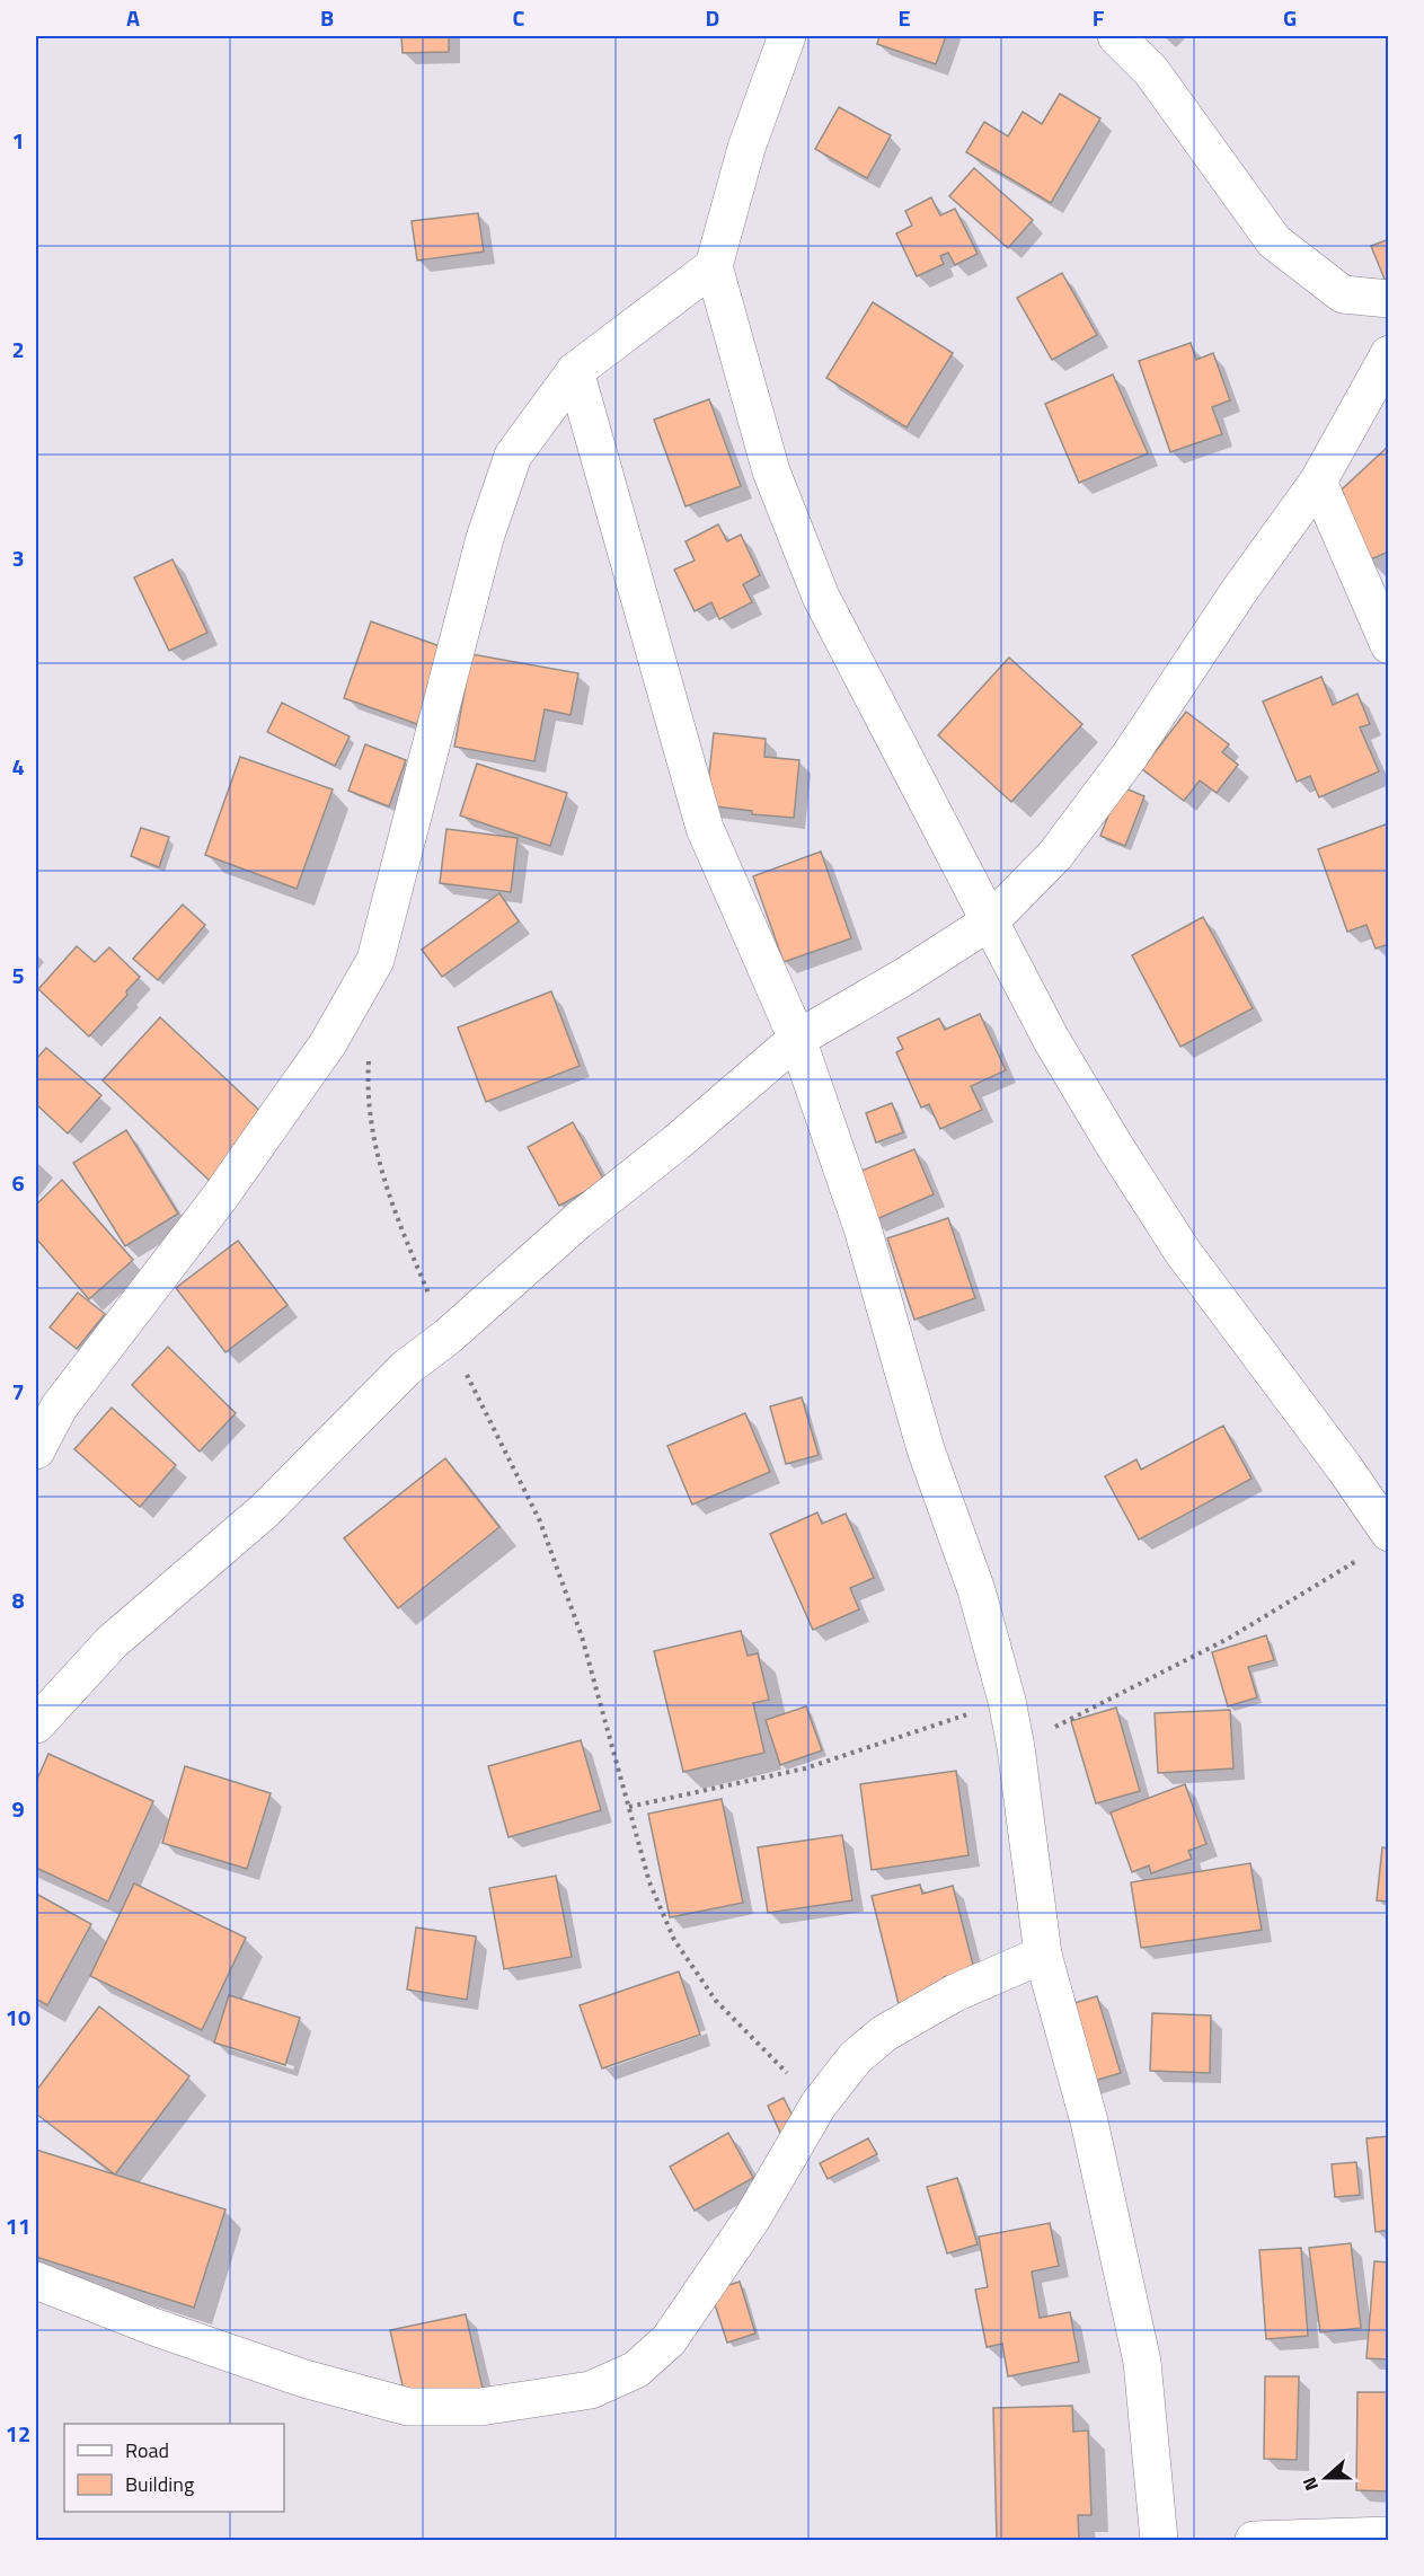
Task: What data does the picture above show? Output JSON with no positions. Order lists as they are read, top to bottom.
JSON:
{
  "legend": ["Road", "Building"],
  "north": "left",
  "grid": {
    "columns": [
      "A",
      "B",
      "C",
      "D",
      "E",
      "F",
      "G"
    ],
    "rows": [
      "1",
      "2",
      "3",
      "4",
      "5",
      "6",
      "7",
      "8",
      "9",
      "10",
      "11",
      "12"
    ]
  }
}
